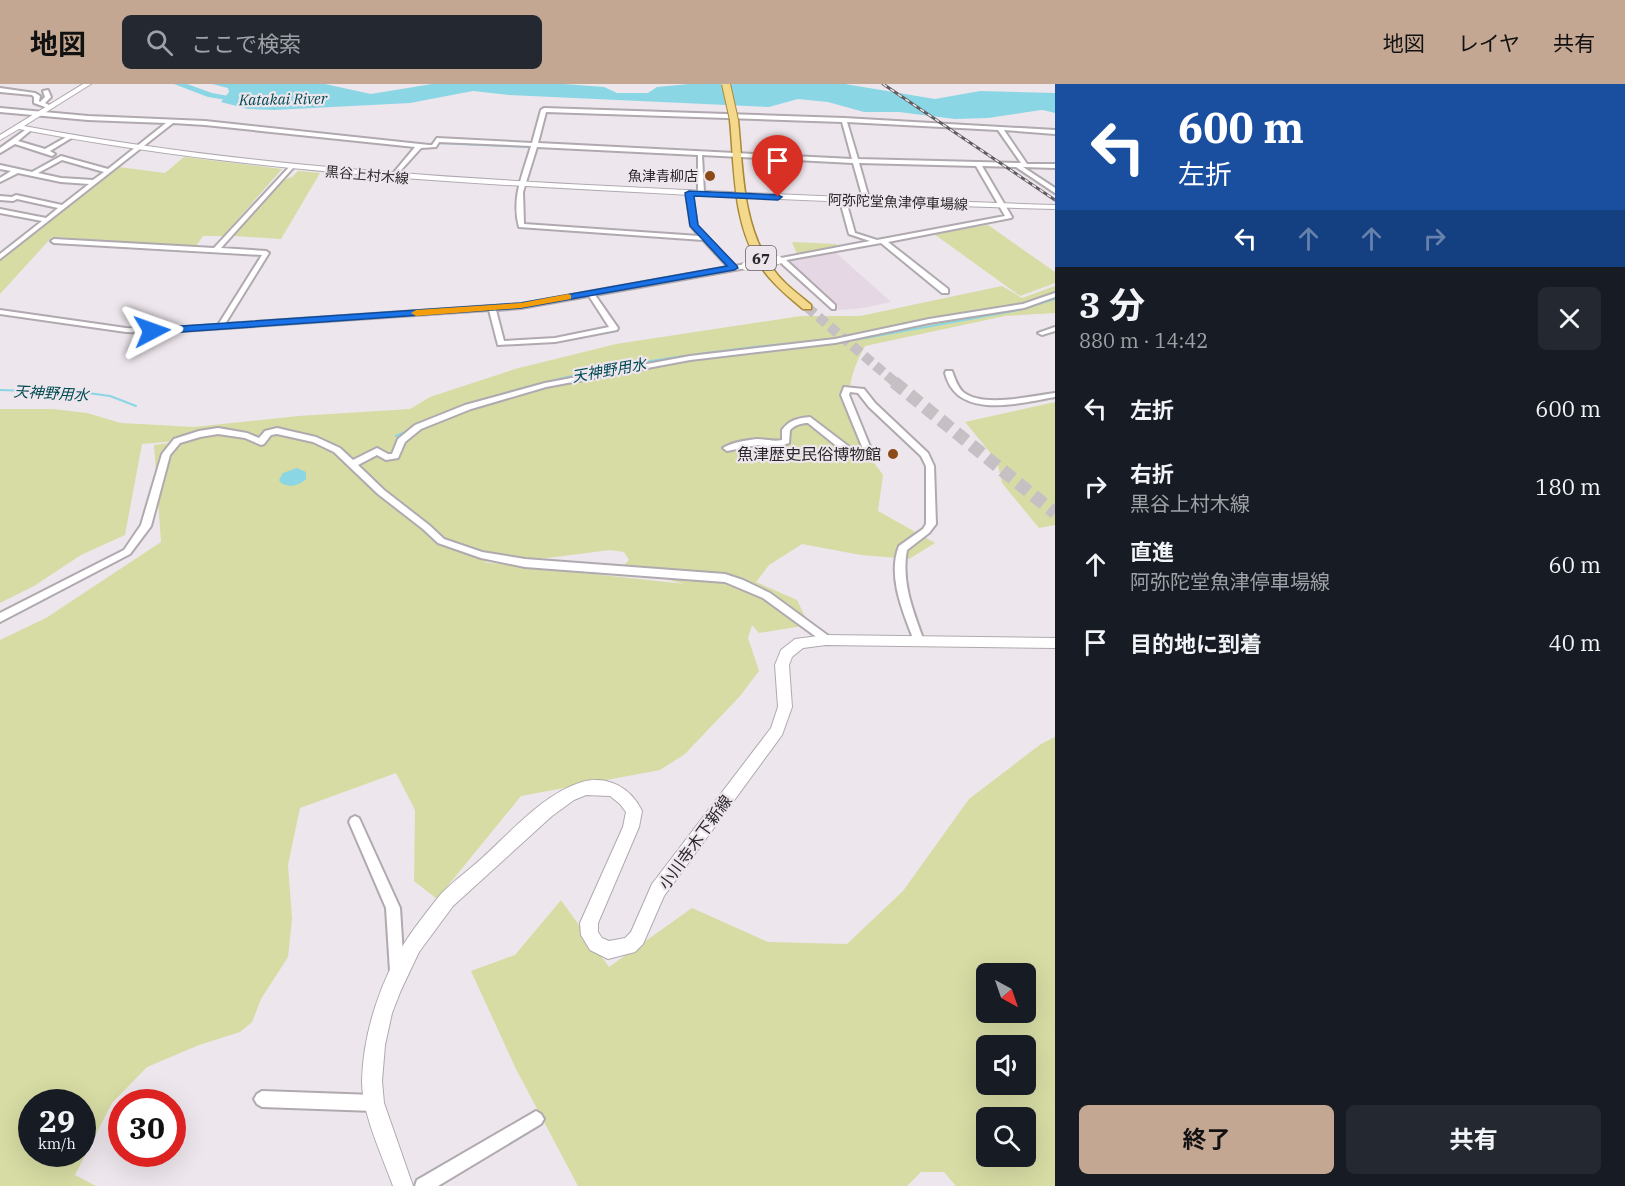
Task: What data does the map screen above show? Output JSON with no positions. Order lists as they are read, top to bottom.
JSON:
{
  "streets": {
    "main road": [
      "黒谷上村木線",
      "阿弥陀堂魚津停車場線",
      "67",
      "小川寺木下新線"
    ]
  },
  "crossings": [
    ["黒谷上村木線", "阿弥陀堂魚津停車場線"],
    ["黒谷上村木線", "67"],
    ["阿弥陀堂魚津停車場線", "67"]
  ],
  "water": ["Katakai River", "天神野用水"],
  "places": ["魚津青柳店", "魚津歴史民俗博物館"],
  "north": "bottom right",
  "page": {
    "header": "地図",
    "search": "ここで検索",
    "nav": ["地図", "レイヤ", "共有"],
    "turn": ["600 m", "左折"],
    "heading": ["3 分", "880 m · 14:42"],
    "list": [
      {
        "name": "左折",
        "value": "600 m"
      },
      {
        "name": "右折",
        "note": "黒谷上村木線",
        "value": "180 m"
      },
      {
        "name": "直進",
        "note": "阿弥陀堂魚津停車場線",
        "value": "60 m"
      },
      {
        "name": "目的地に到着",
        "value": "40 m"
      }
    ],
    "speed": "29 km/h",
    "limit": "30",
    "buttons": ["終了", "共有"]
  }
}
